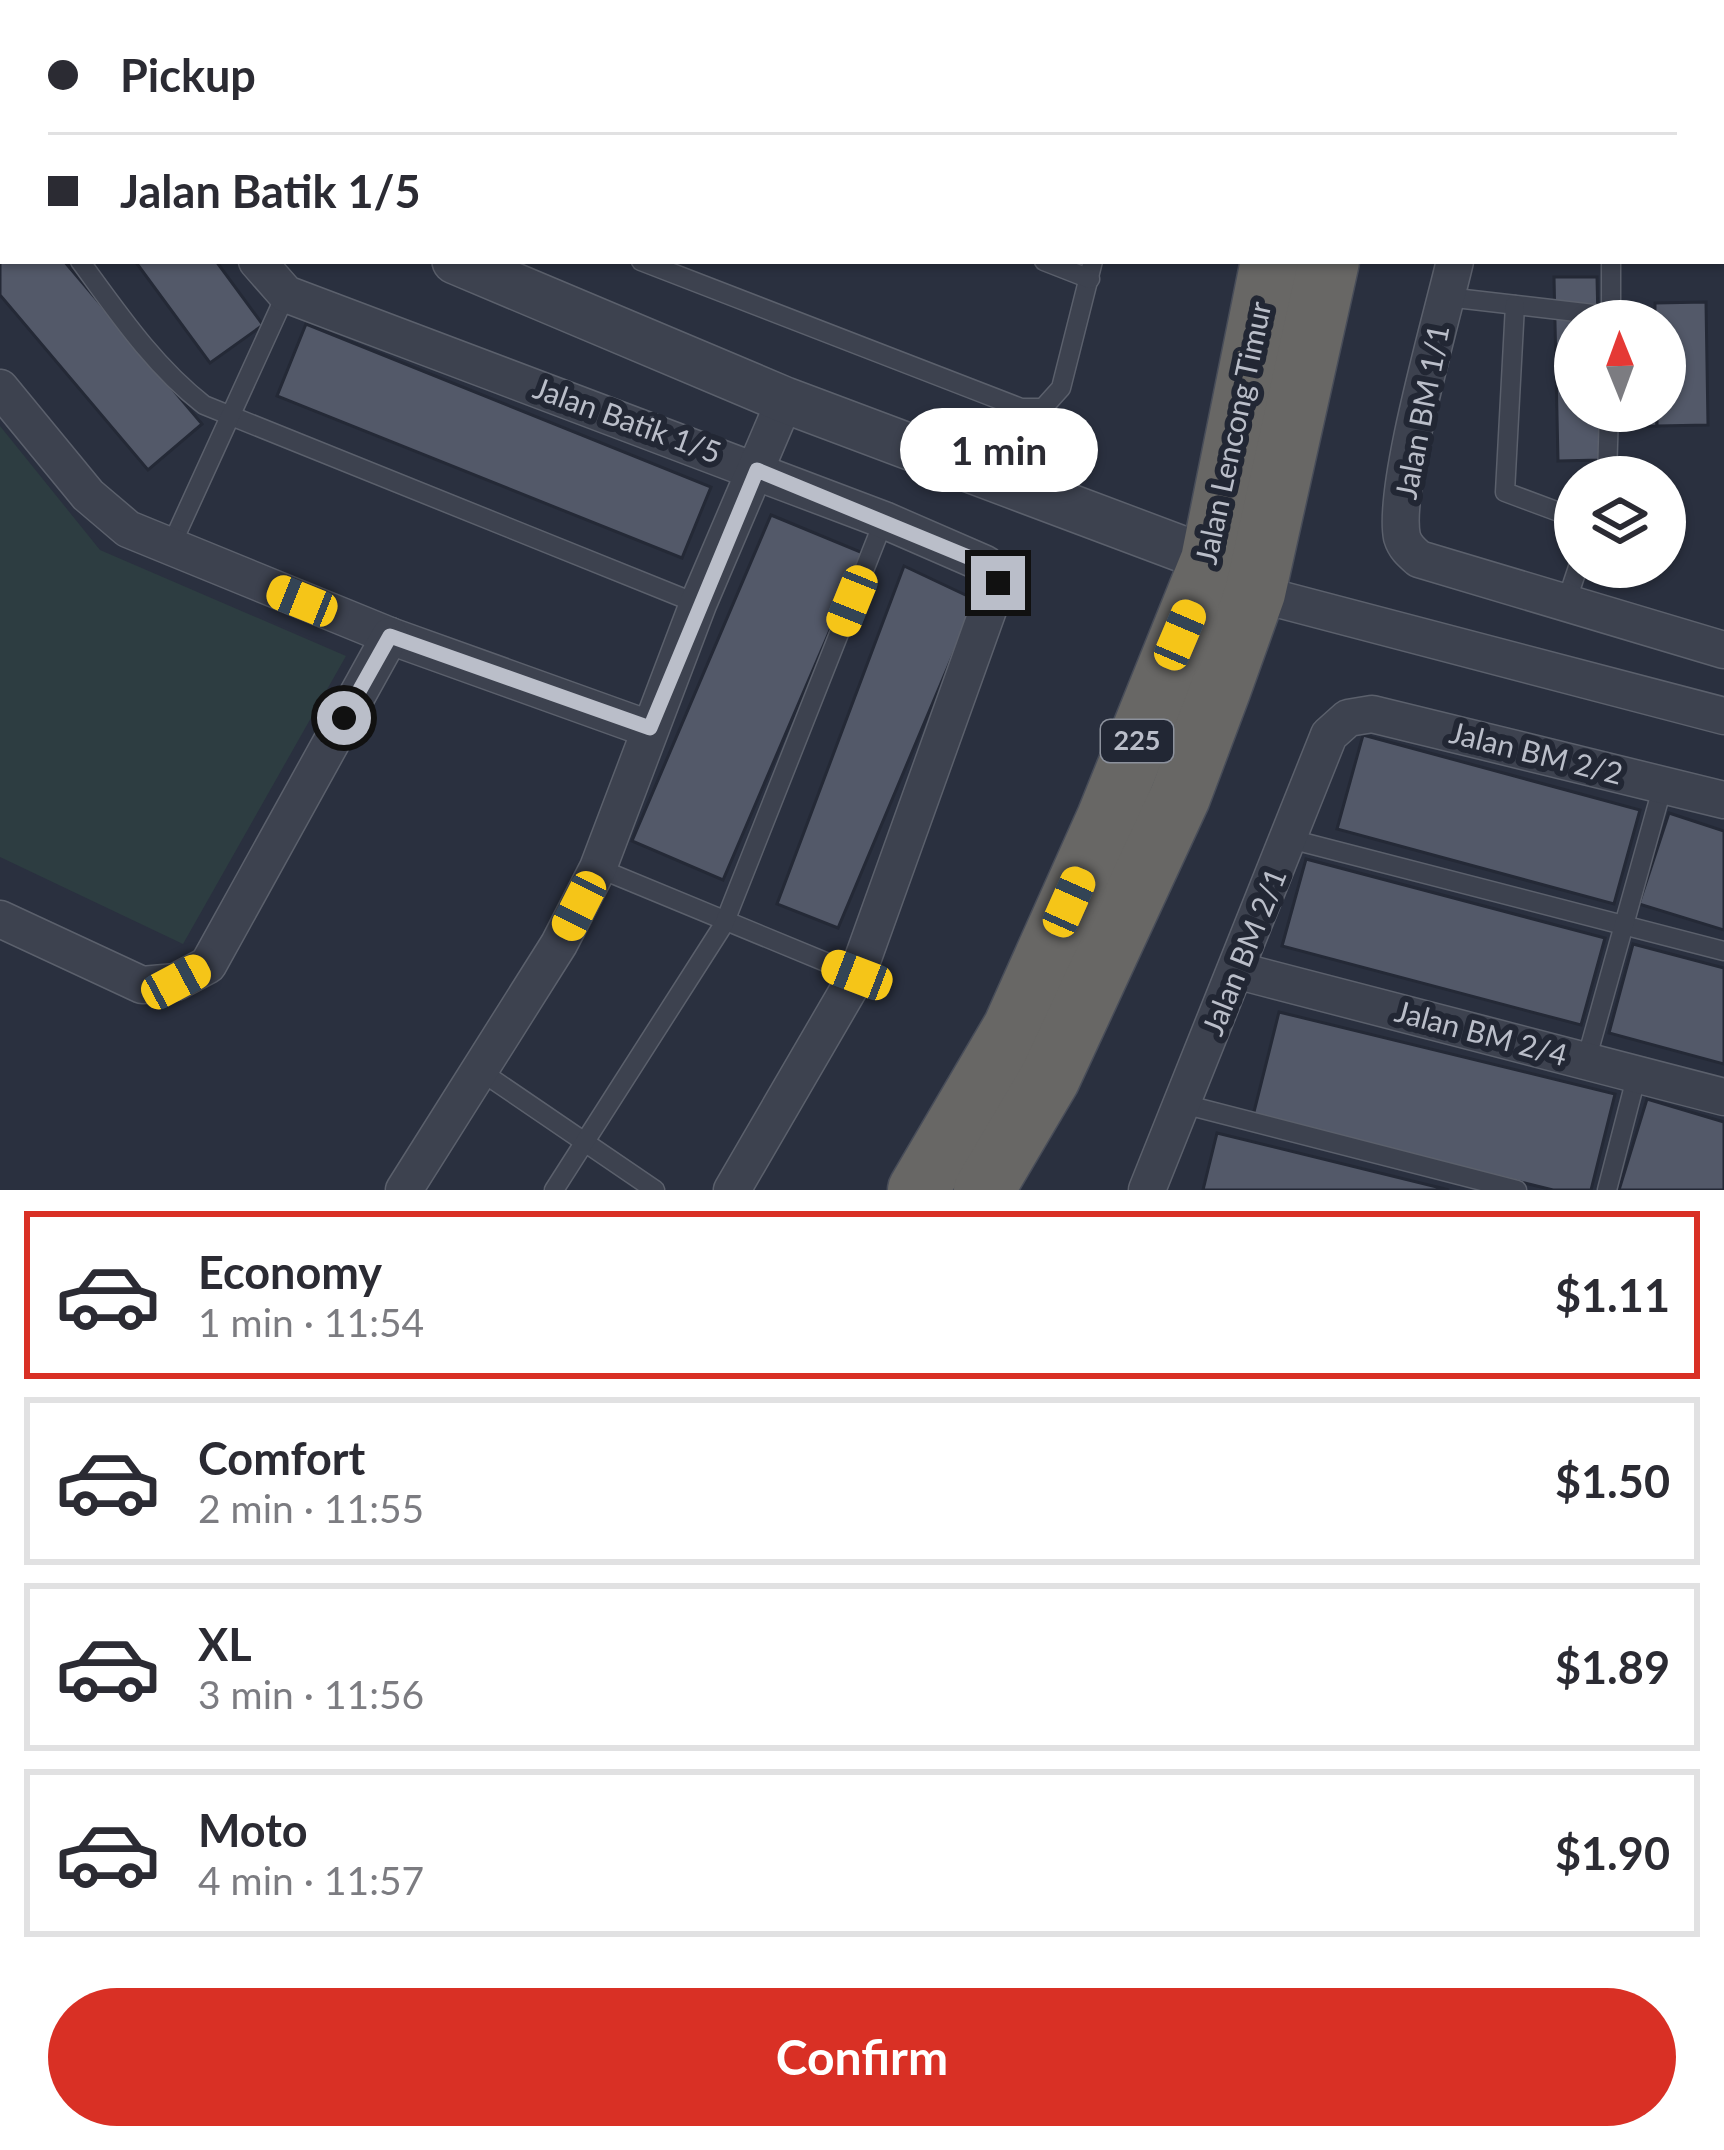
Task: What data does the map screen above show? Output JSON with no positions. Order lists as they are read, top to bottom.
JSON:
{
  "streets": {
    "highway": ["Jalan Lencong Timur", "225"],
    "street": [
      "Jalan BM 1/1",
      "Jalan Batik 1/5",
      "Jalan BM 2/2",
      "Jalan BM 2/1",
      "Jalan BM 2/4"
    ]
  },
  "crossings": [
    ["Jalan BM 2/2", "Jalan BM 2/1"],
    ["Jalan BM 2/1", "Jalan BM 2/4"]
  ],
  "north": "top",
  "page": {
    "banner": ["Pickup", "Jalan Batik 1/5"],
    "bubble": "1 min",
    "list": [
      {
        "name": "Economy",
        "note": "1 min · 11:54",
        "value": "$1.11"
      },
      {
        "name": "Comfort",
        "note": "2 min · 11:55",
        "value": "$1.50"
      },
      {
        "name": "XL",
        "note": "3 min · 11:56",
        "value": "$1.89"
      },
      {
        "name": "Moto",
        "note": "4 min · 11:57",
        "value": "$1.90"
      }
    ],
    "buttons": "Confirm"
  }
}
